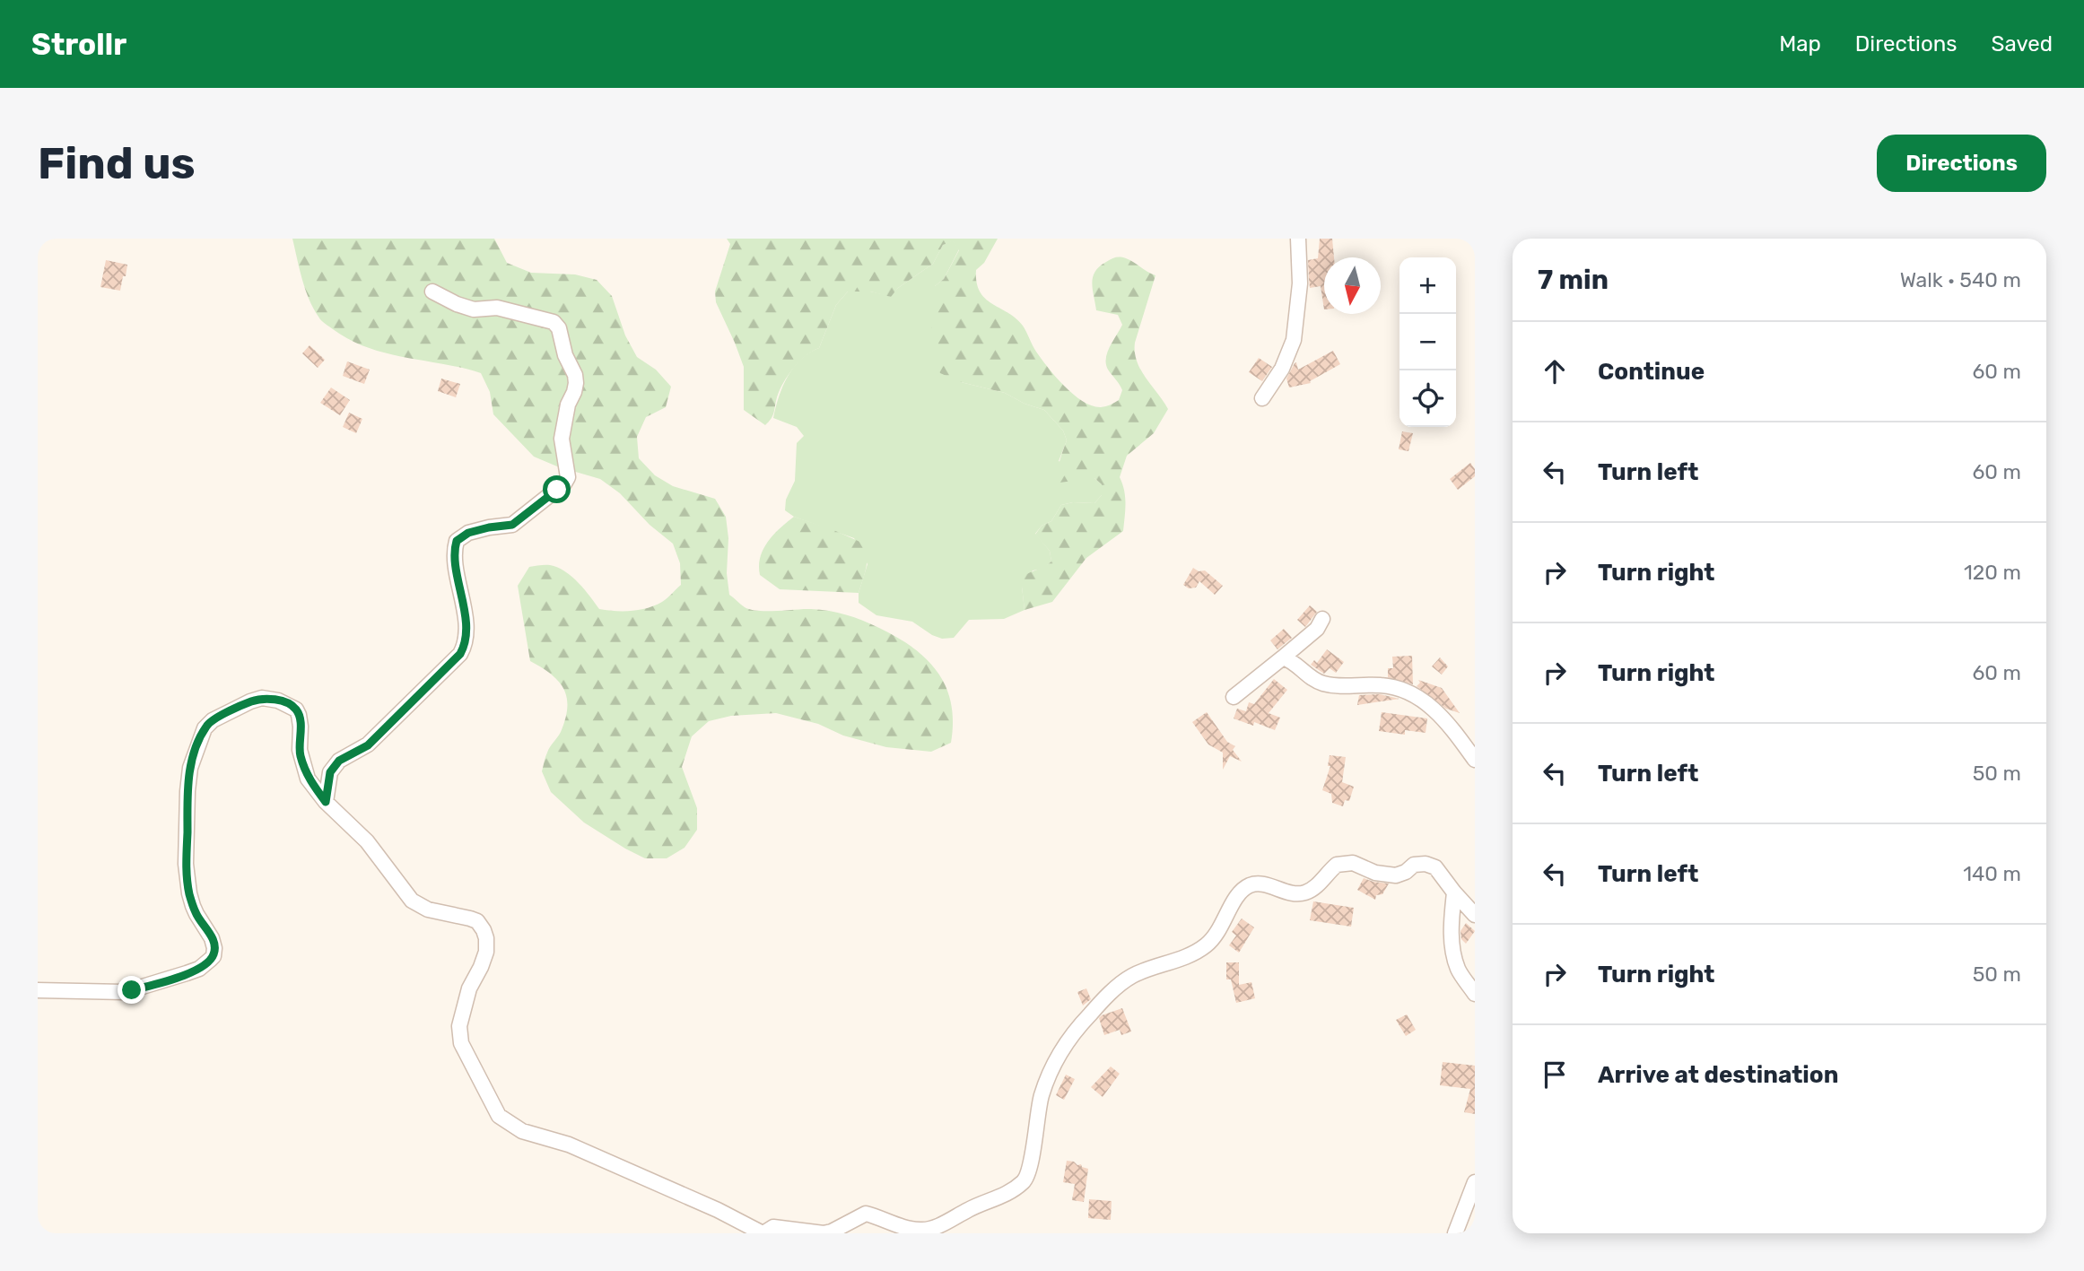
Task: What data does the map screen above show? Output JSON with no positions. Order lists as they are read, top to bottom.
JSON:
{
  "north": "bottom",
  "page": {
    "header": "Strollr",
    "nav": ["Map", "Directions", "Saved"],
    "buttons": "Directions",
    "title": "Find us",
    "heading": ["7 min", "Walk · 540 m"],
    "map_buttons": ["+", "−"],
    "list": [
      ["Continue", "60 m"],
      ["Turn left", "60 m"],
      ["Turn right", "120 m"],
      ["Turn right", "60 m"],
      ["Turn left", "50 m"],
      ["Turn left", "140 m"],
      ["Turn right", "50 m"],
      "Arrive at destination"
    ]
  }
}
